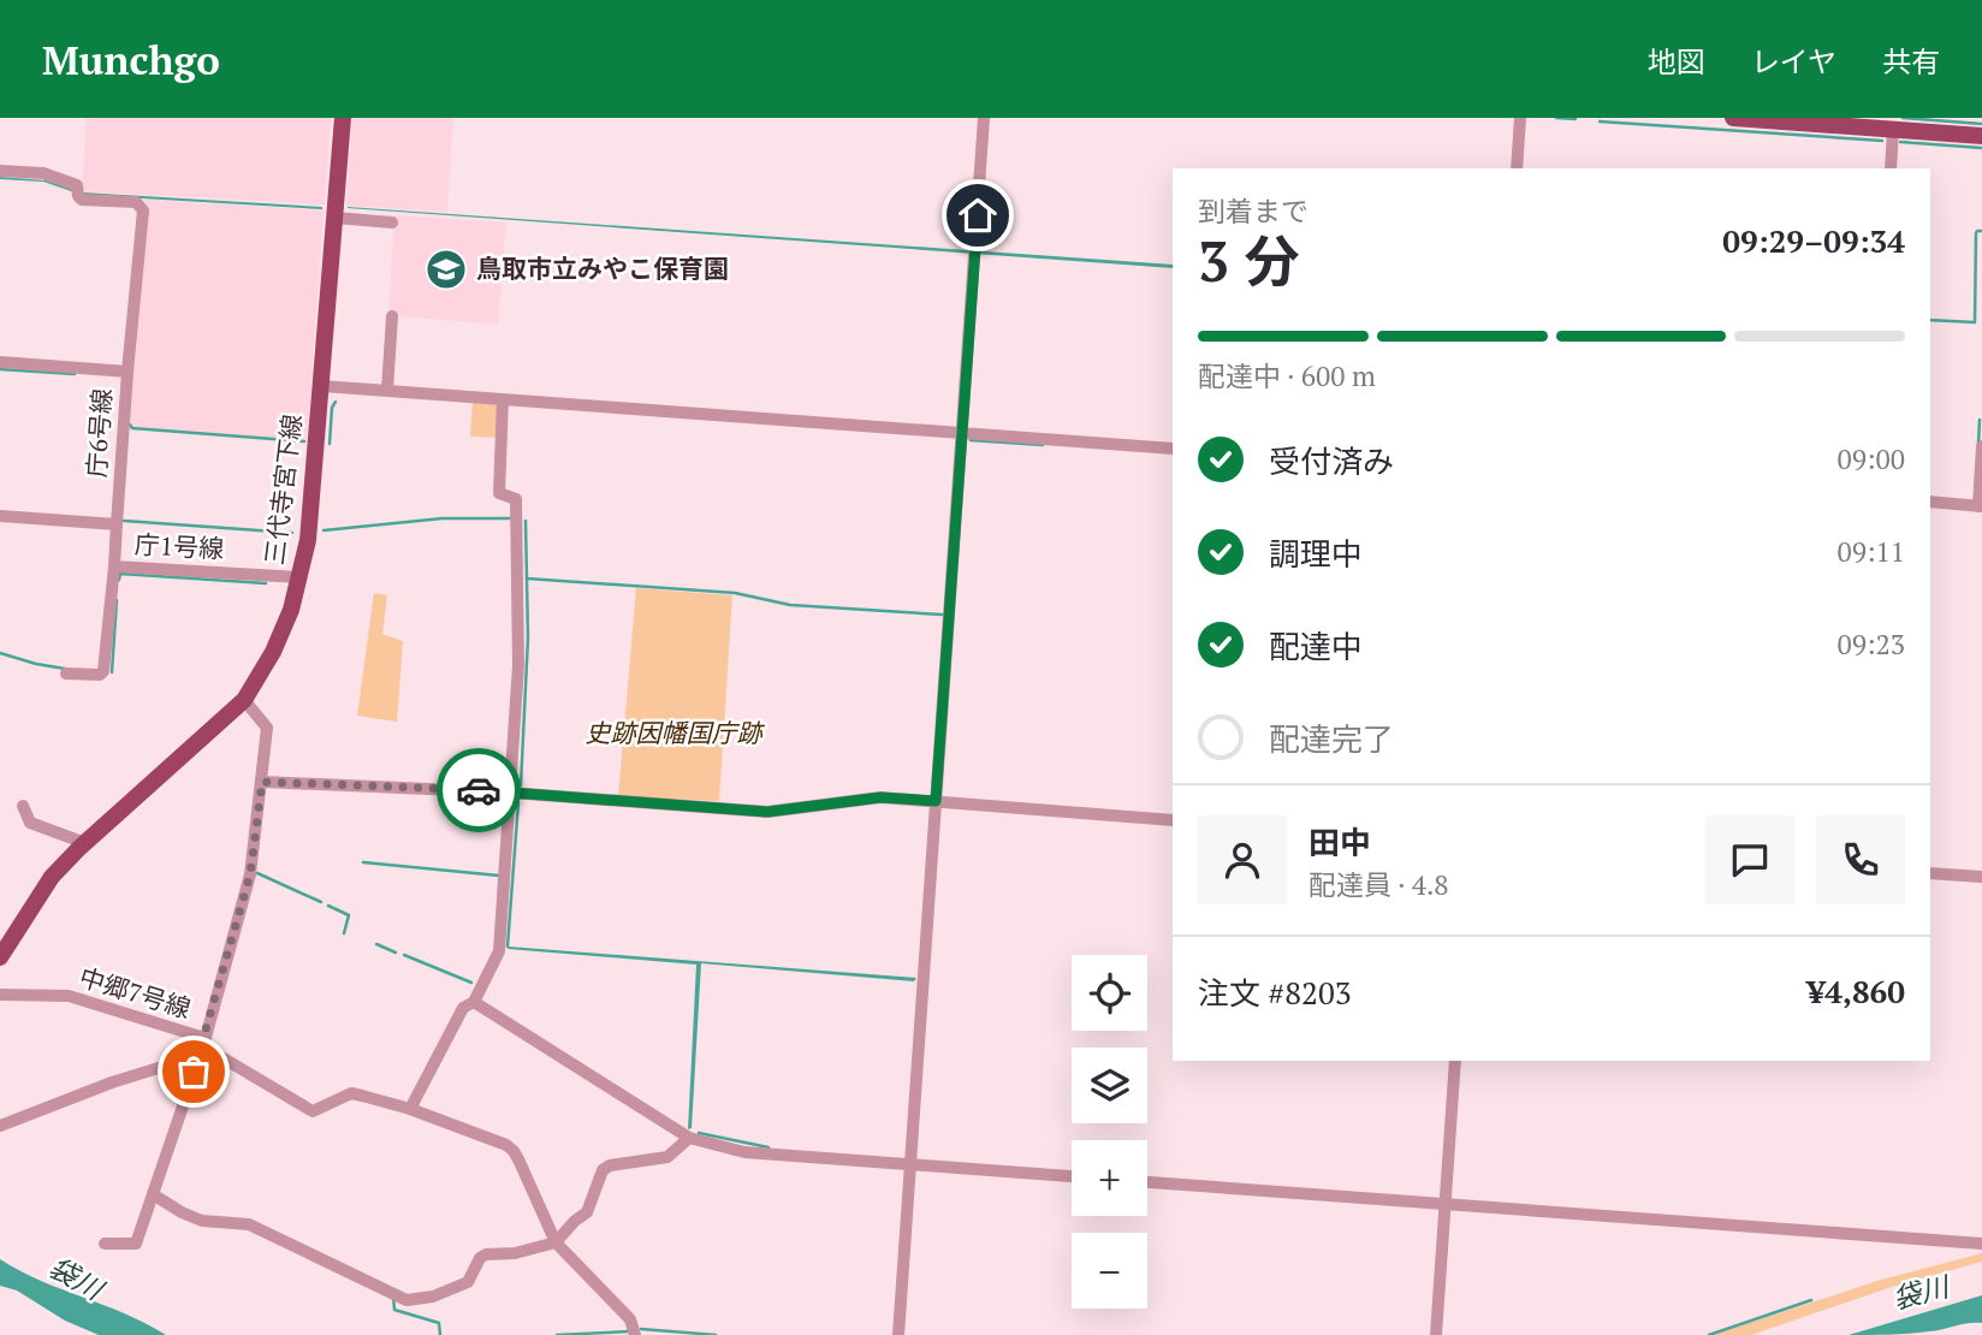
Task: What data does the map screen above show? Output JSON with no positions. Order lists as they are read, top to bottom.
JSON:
{
  "streets": {
    "main road": ["三代寺宮下線"],
    "street": ["庁6号線", "庁1号線", "中郷7号線"]
  },
  "crossings": [
    ["庁6号線", "庁1号線"],
    ["三代寺宮下線", "庁1号線"]
  ],
  "water": ["袋川"],
  "parks": ["史跡因幡国庁跡"],
  "places": {
    "school or university": ["鳥取市立みやこ保育園"]
  },
  "page": {
    "header": "Munchgo",
    "nav": ["地図", "レイヤ", "共有"],
    "heading": ["3 分", "到着まで", "09:29–09:34"],
    "panel": [
      "田中",
      "配達員 · 4.8",
      "注文 #8203",
      "¥4,860"
    ],
    "bar": "配達中 · 600 m",
    "list": [
      ["受付済み", "09:00"],
      ["調理中", "09:11"],
      ["配達中", "09:23"],
      "配達完了"
    ],
    "map_buttons": ["+", "−"]
  }
}
